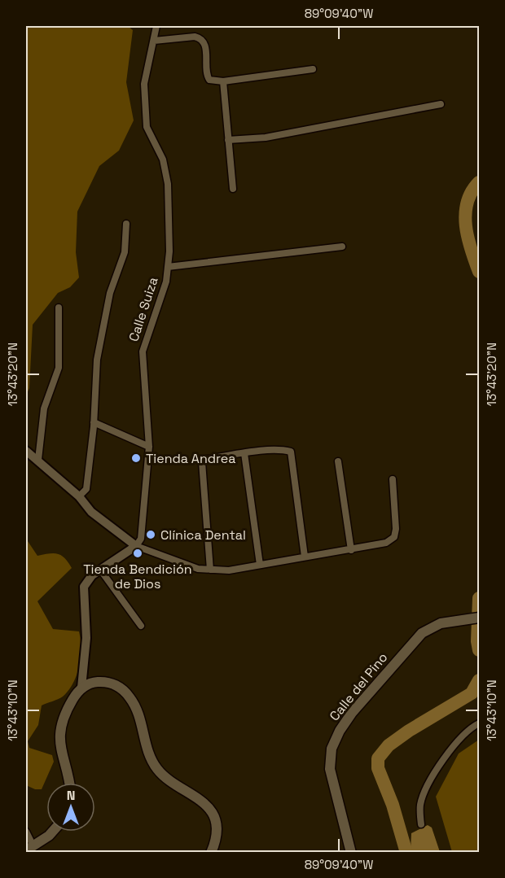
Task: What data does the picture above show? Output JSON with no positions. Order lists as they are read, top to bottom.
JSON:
{
  "streets": {
    "main road": ["Calle del Pino"],
    "street": ["Calle Suiza"]
  },
  "places": ["Tienda Andrea", "Clínica Dental", "Tienda Bendición de Dios"],
  "north": "top",
  "coordinates": ["89°09'40\"W", "13°43'20\"N", "13°43'10\"N"]
}
